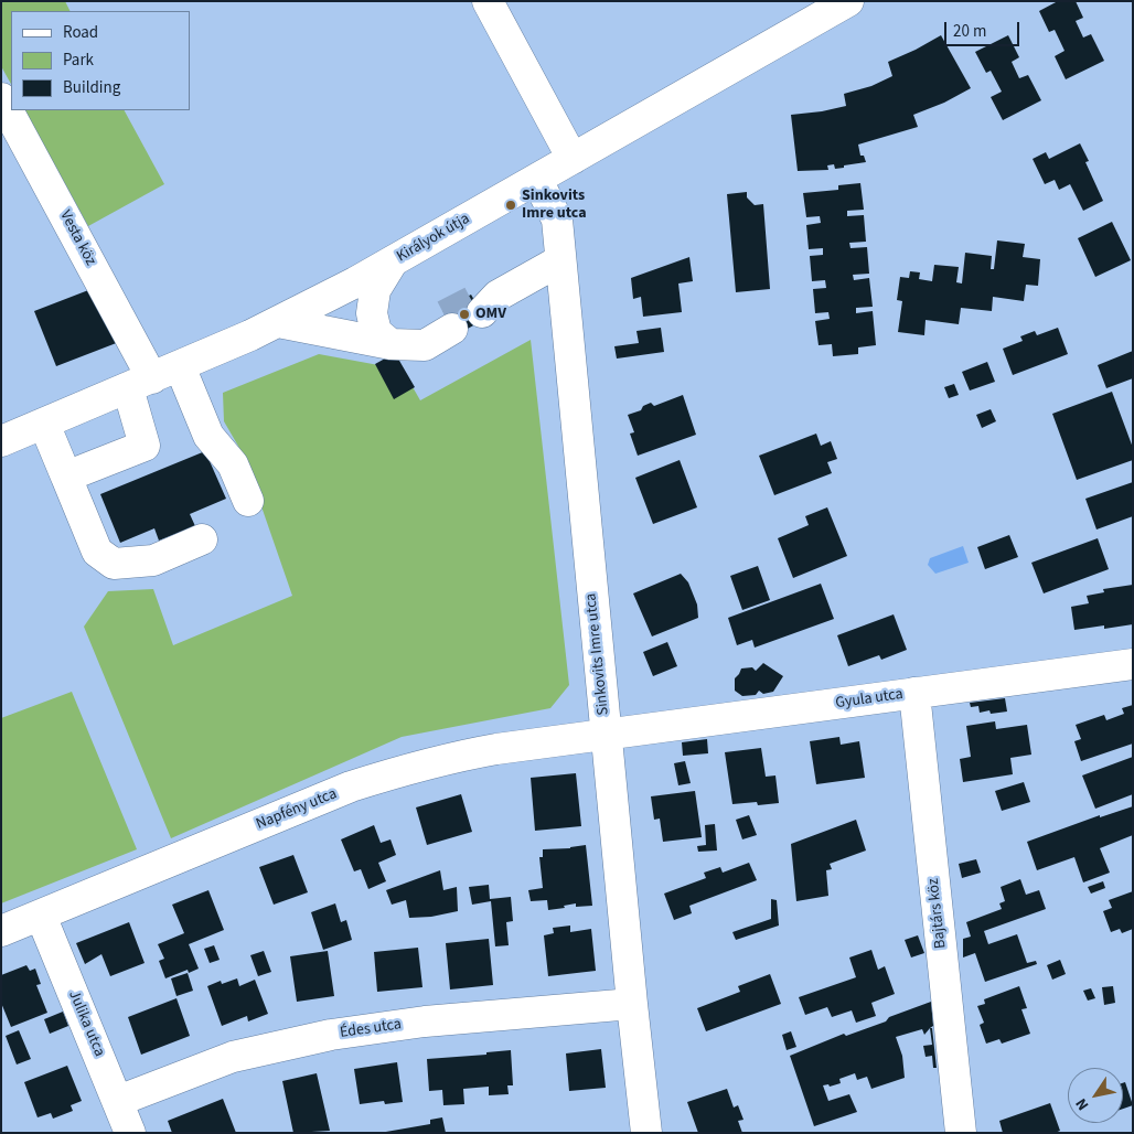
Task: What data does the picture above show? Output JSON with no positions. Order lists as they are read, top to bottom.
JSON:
{
  "streets": {
    "street": [
      "Vesta köz",
      "Királyok útja",
      "Sinkovits Imre utca",
      "Gyula utca",
      "Napfény utca",
      "Bajtárs köz",
      "Julika utca",
      "Édes utca"
    ]
  },
  "crossings": [
    ["Vesta köz", "Királyok útja"],
    ["Királyok útja", "Sinkovits Imre utca"],
    ["Sinkovits Imre utca", "Gyula utca"],
    ["Sinkovits Imre utca", "Napfény utca"],
    ["Sinkovits Imre utca", "Édes utca"],
    ["Gyula utca", "Napfény utca"],
    ["Gyula utca", "Bajtárs köz"],
    ["Napfény utca", "Julika utca"],
    ["Julika utca", "Édes utca"]
  ],
  "places": ["Sinkovits Imre utca", "OMV"],
  "legend": ["Road", "Park", "Building"],
  "scale_bar": "20 m",
  "north": "bottom left"
}
